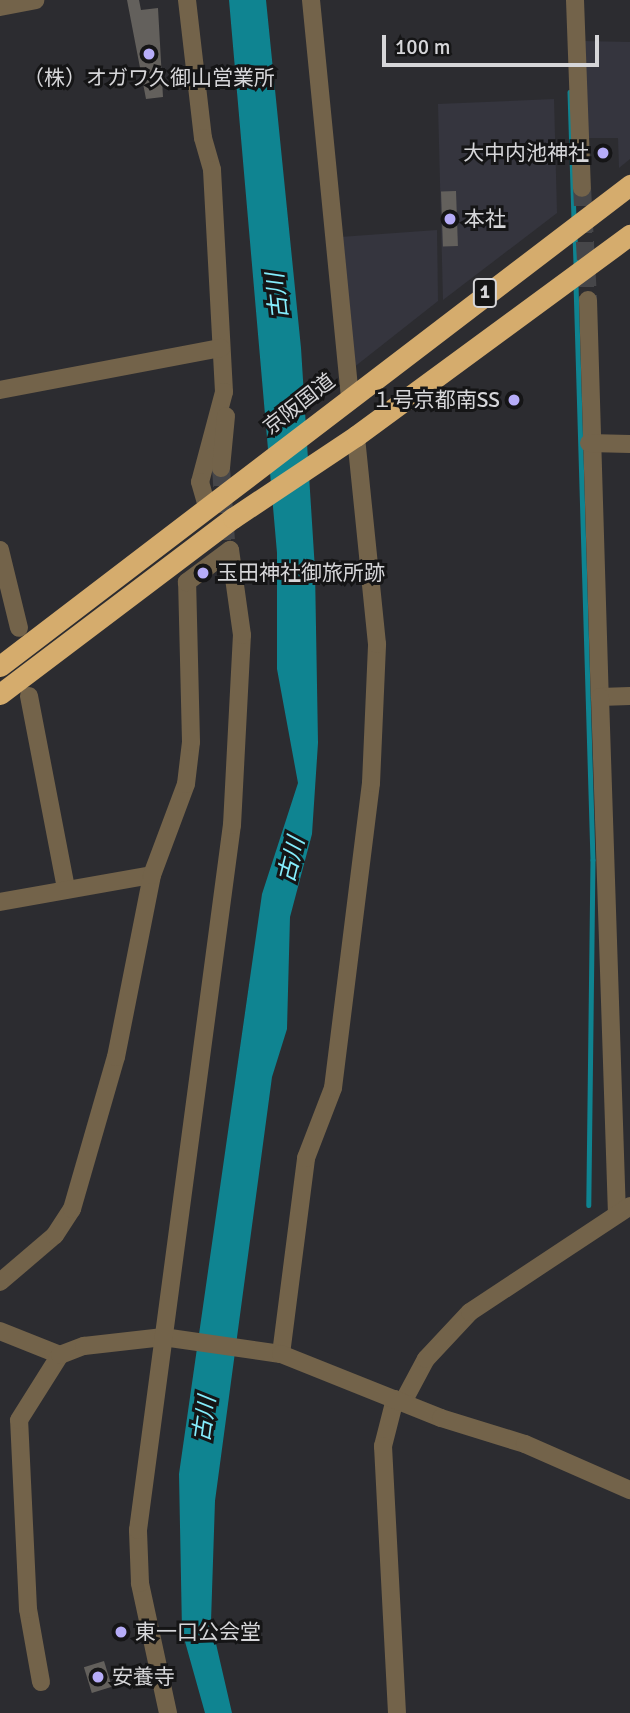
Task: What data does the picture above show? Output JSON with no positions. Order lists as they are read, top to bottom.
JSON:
{
  "streets": {
    "highway": ["1", "京阪国道"]
  },
  "water": ["古川"],
  "places": [
    "（株）オガワ久御山営業所",
    "大中内池神社",
    "本社",
    "１号京都南SS",
    "玉田神社御旅所跡",
    "東一口公会堂",
    "安養寺"
  ],
  "scale_bar": "100 m"
}
